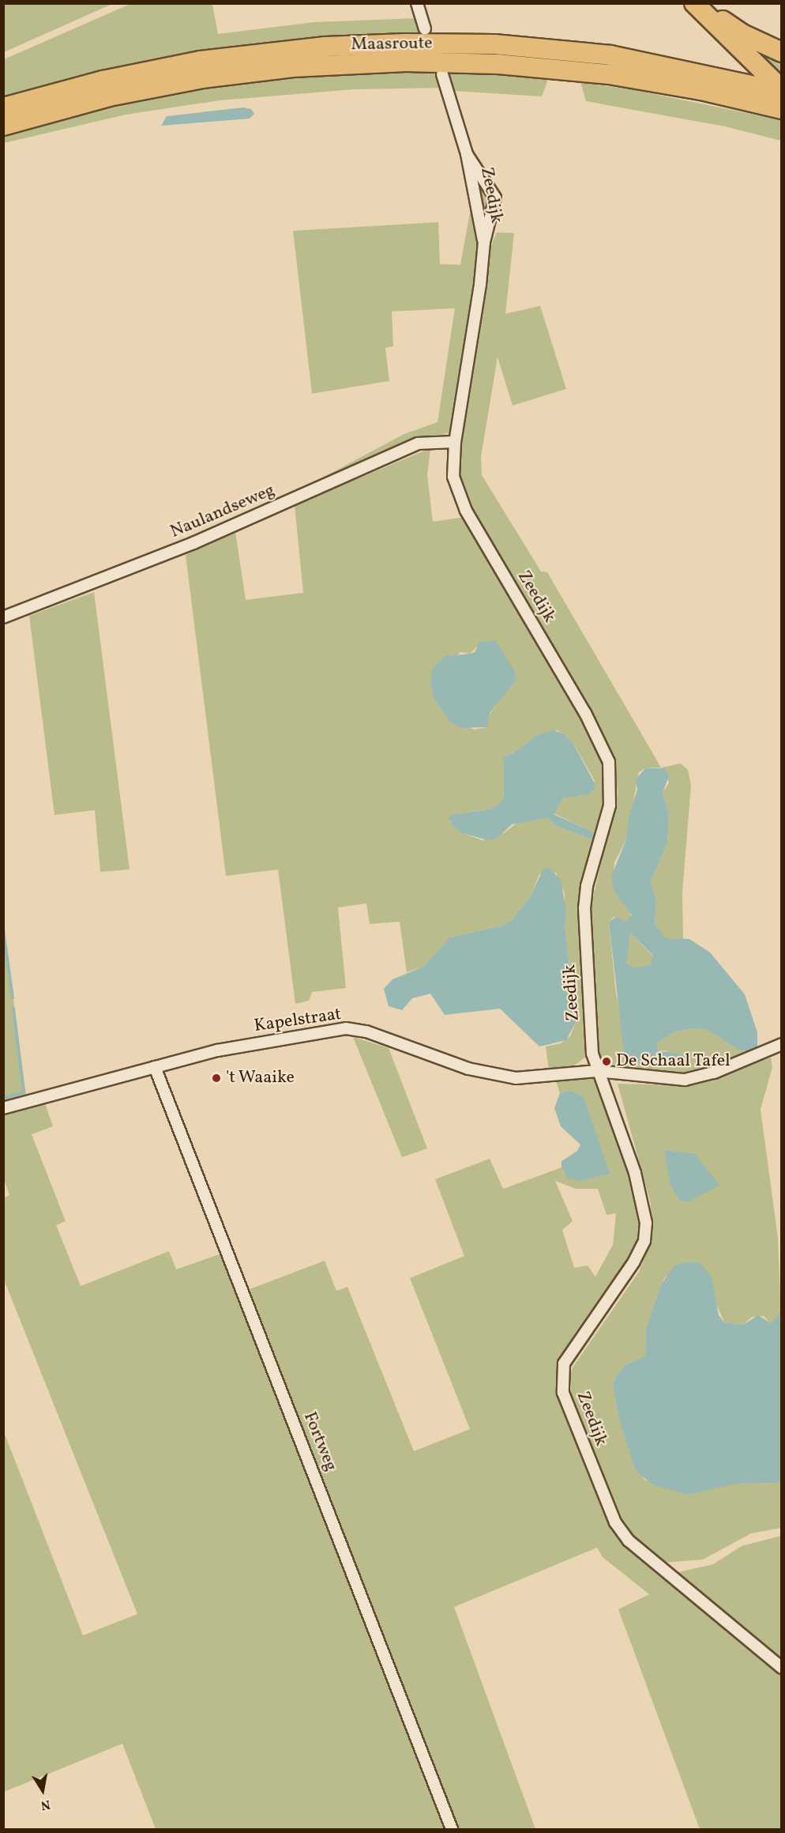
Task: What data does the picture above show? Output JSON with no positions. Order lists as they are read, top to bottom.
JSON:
{
  "streets": {
    "highway": ["Maasroute"],
    "street": [
      "Zeedijk",
      "Naulandseweg",
      "Kapelstraat",
      "Fortweg"
    ]
  },
  "crossings": [
    ["Zeedijk", "Naulandseweg"],
    ["Zeedijk", "Kapelstraat"],
    ["Kapelstraat", "Fortweg"]
  ],
  "places": ["De Schaal Tafel", "'t Waaike"],
  "north": "bottom"
}
